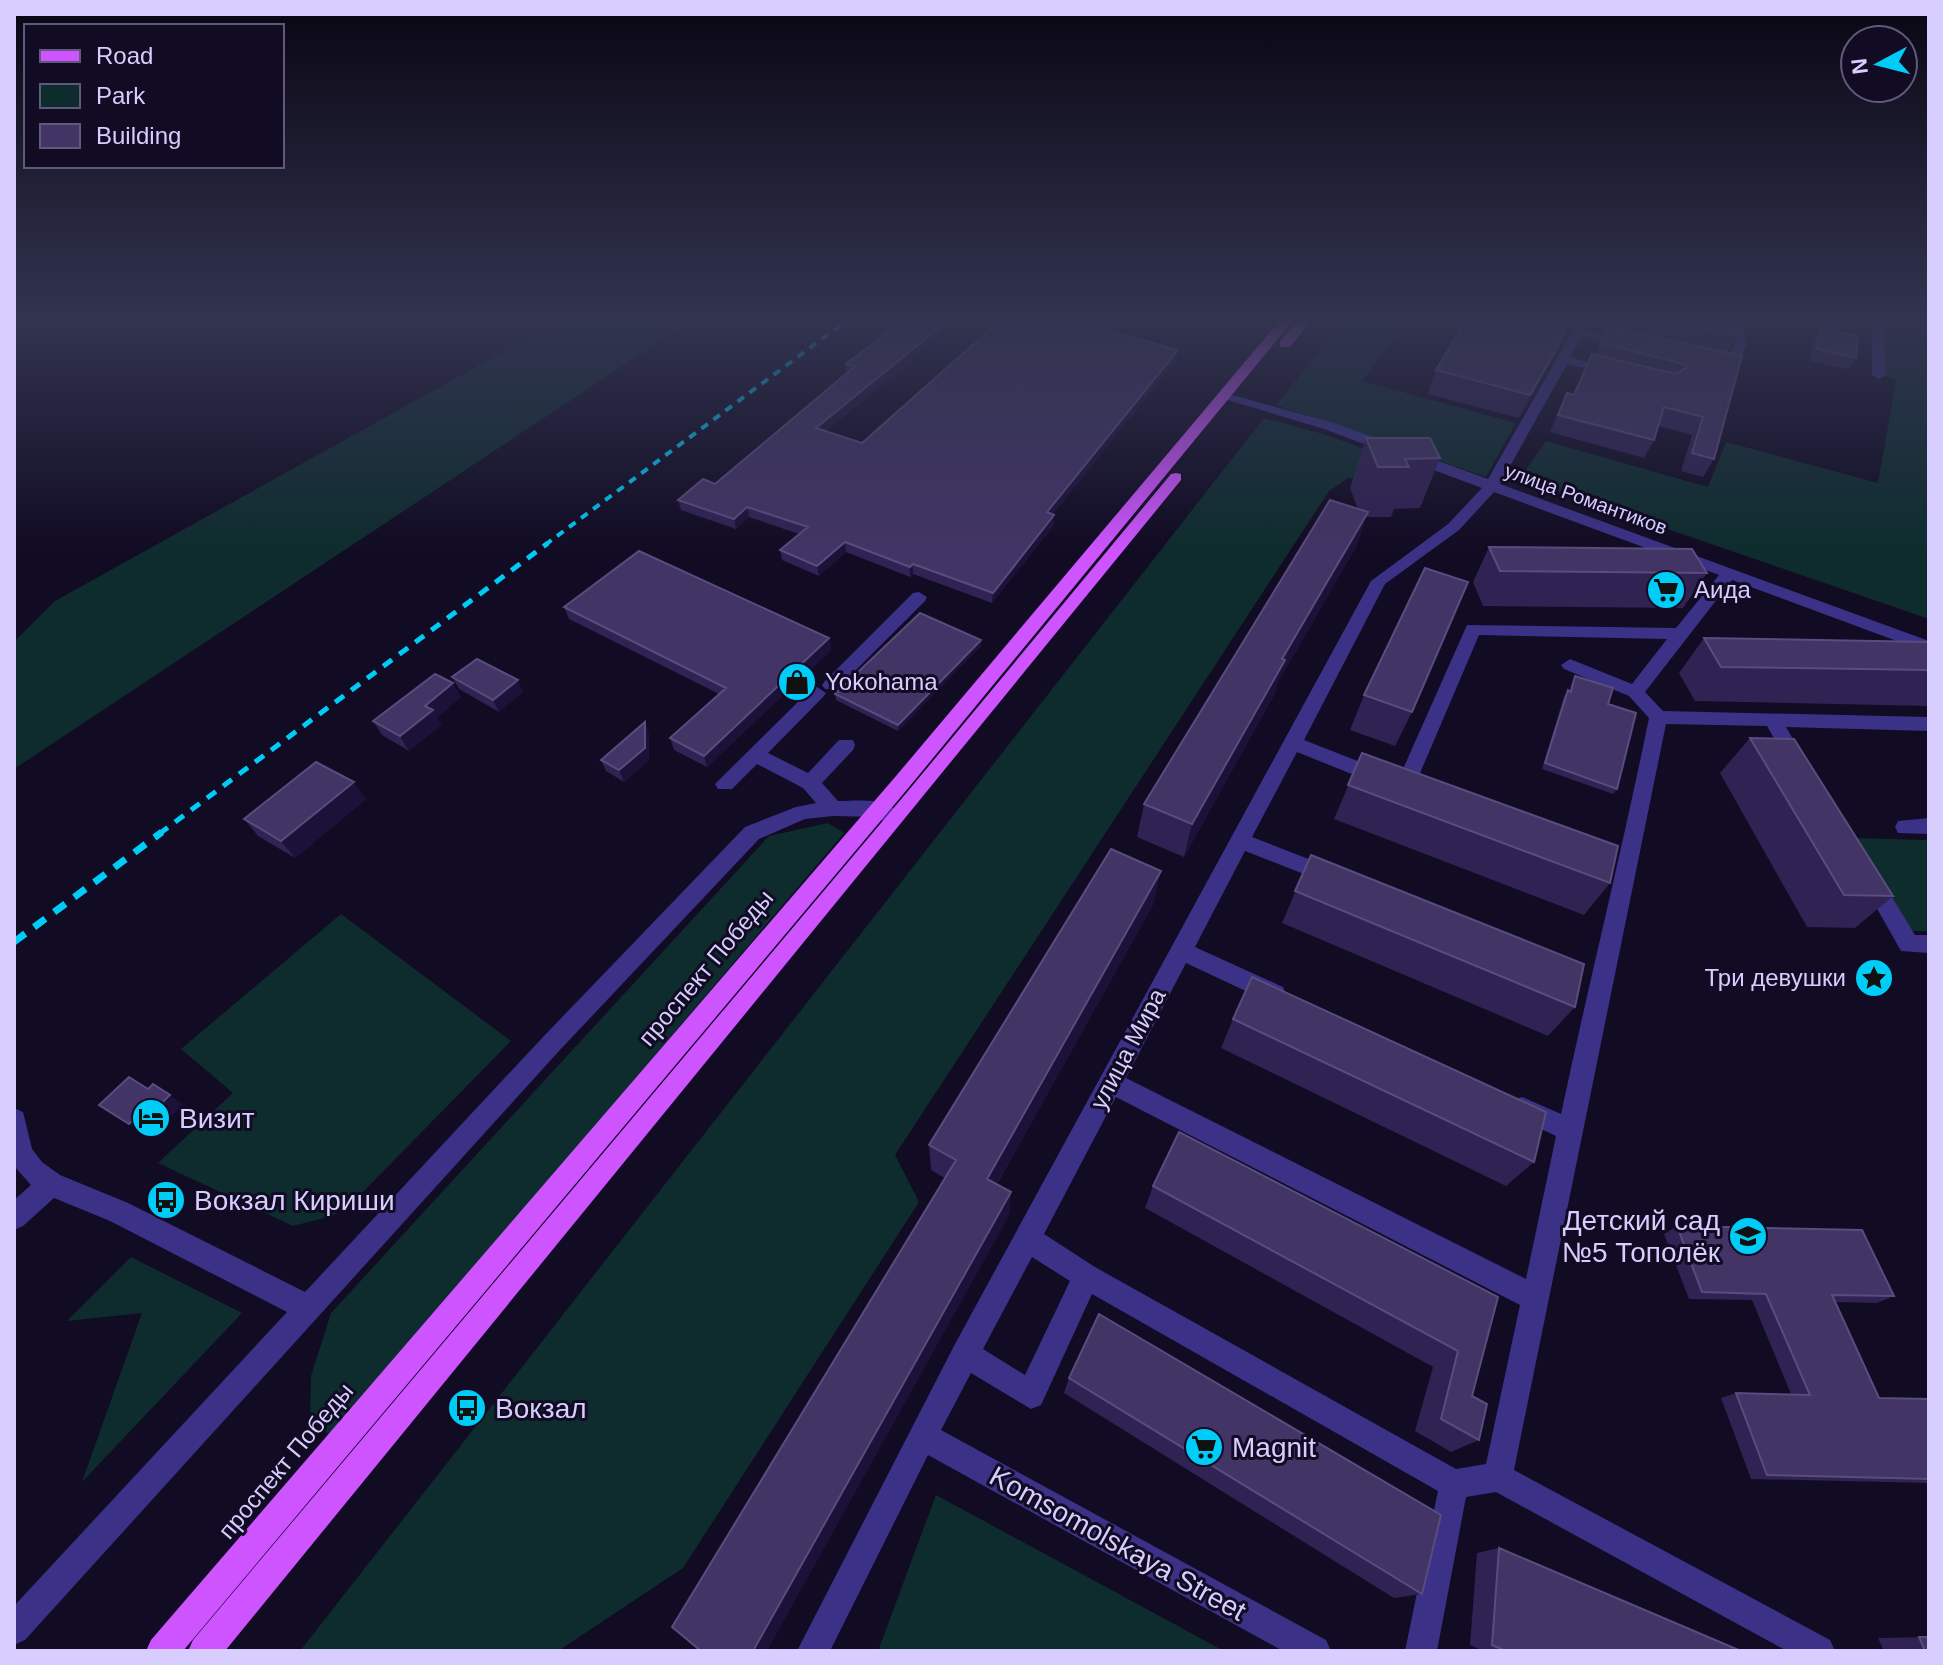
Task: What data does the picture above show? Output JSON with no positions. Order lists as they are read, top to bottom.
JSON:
{
  "streets": {
    "main road": ["проспект Победы"],
    "street": ["улица Романтиков", "улица Мира", "Komsomolskaya Street"]
  },
  "crossings": [
    ["улица Романтиков", "проспект Победы"],
    ["улица Романтиков", "улица Мира"],
    ["улица Мира", "Komsomolskaya Street"]
  ],
  "places": {
    "supermarket": ["Аида", "Magnit"],
    "shop": ["Yokohama"],
    "place": ["Три девушки"],
    "hotel": ["Визит"],
    "bus stop": ["Вокзал Кириши", "Вокзал"],
    "school or university": ["Детский сад №5 Тополёк"]
  },
  "legend": ["Road", "Park", "Building"],
  "north": "left"
}
